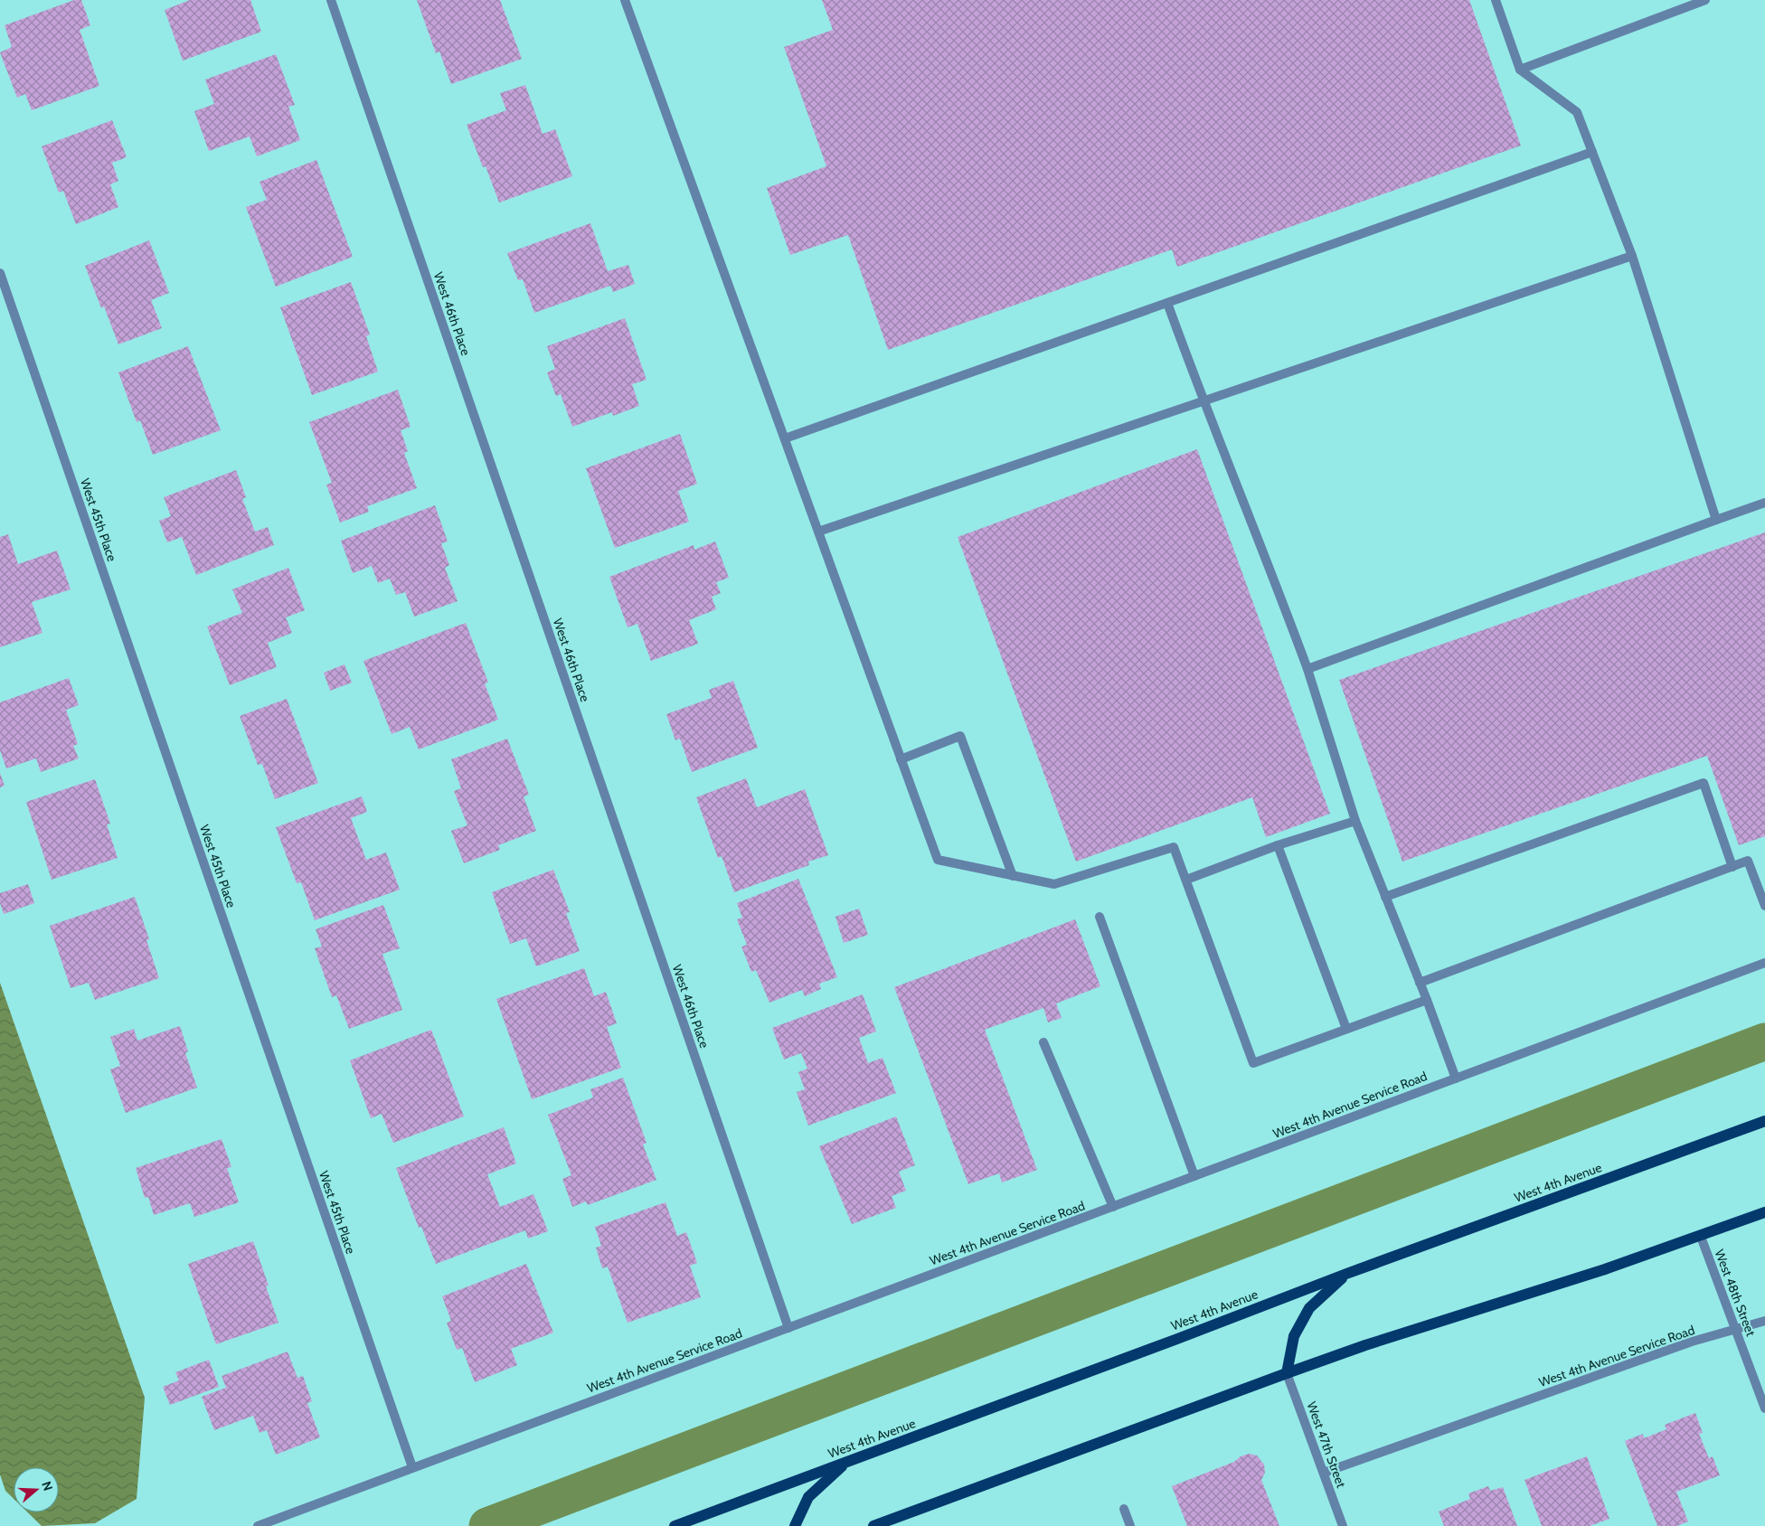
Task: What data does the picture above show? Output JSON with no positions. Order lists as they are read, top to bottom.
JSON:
{
  "streets": {
    "main road": ["West 4th Avenue"],
    "street": [
      "West 46th Place",
      "West 45th Place",
      "West 4th Avenue Service Road",
      "West 48th Street",
      "West 47th Street"
    ]
  },
  "crossings": [
    ["West 46th Place", "West 4th Avenue Service Road"],
    ["West 45th Place", "West 4th Avenue Service Road"],
    ["West 4th Avenue Service Road", "West 48th Street"],
    ["West 4th Avenue Service Road", "West 47th Street"]
  ],
  "north": "right"
}
